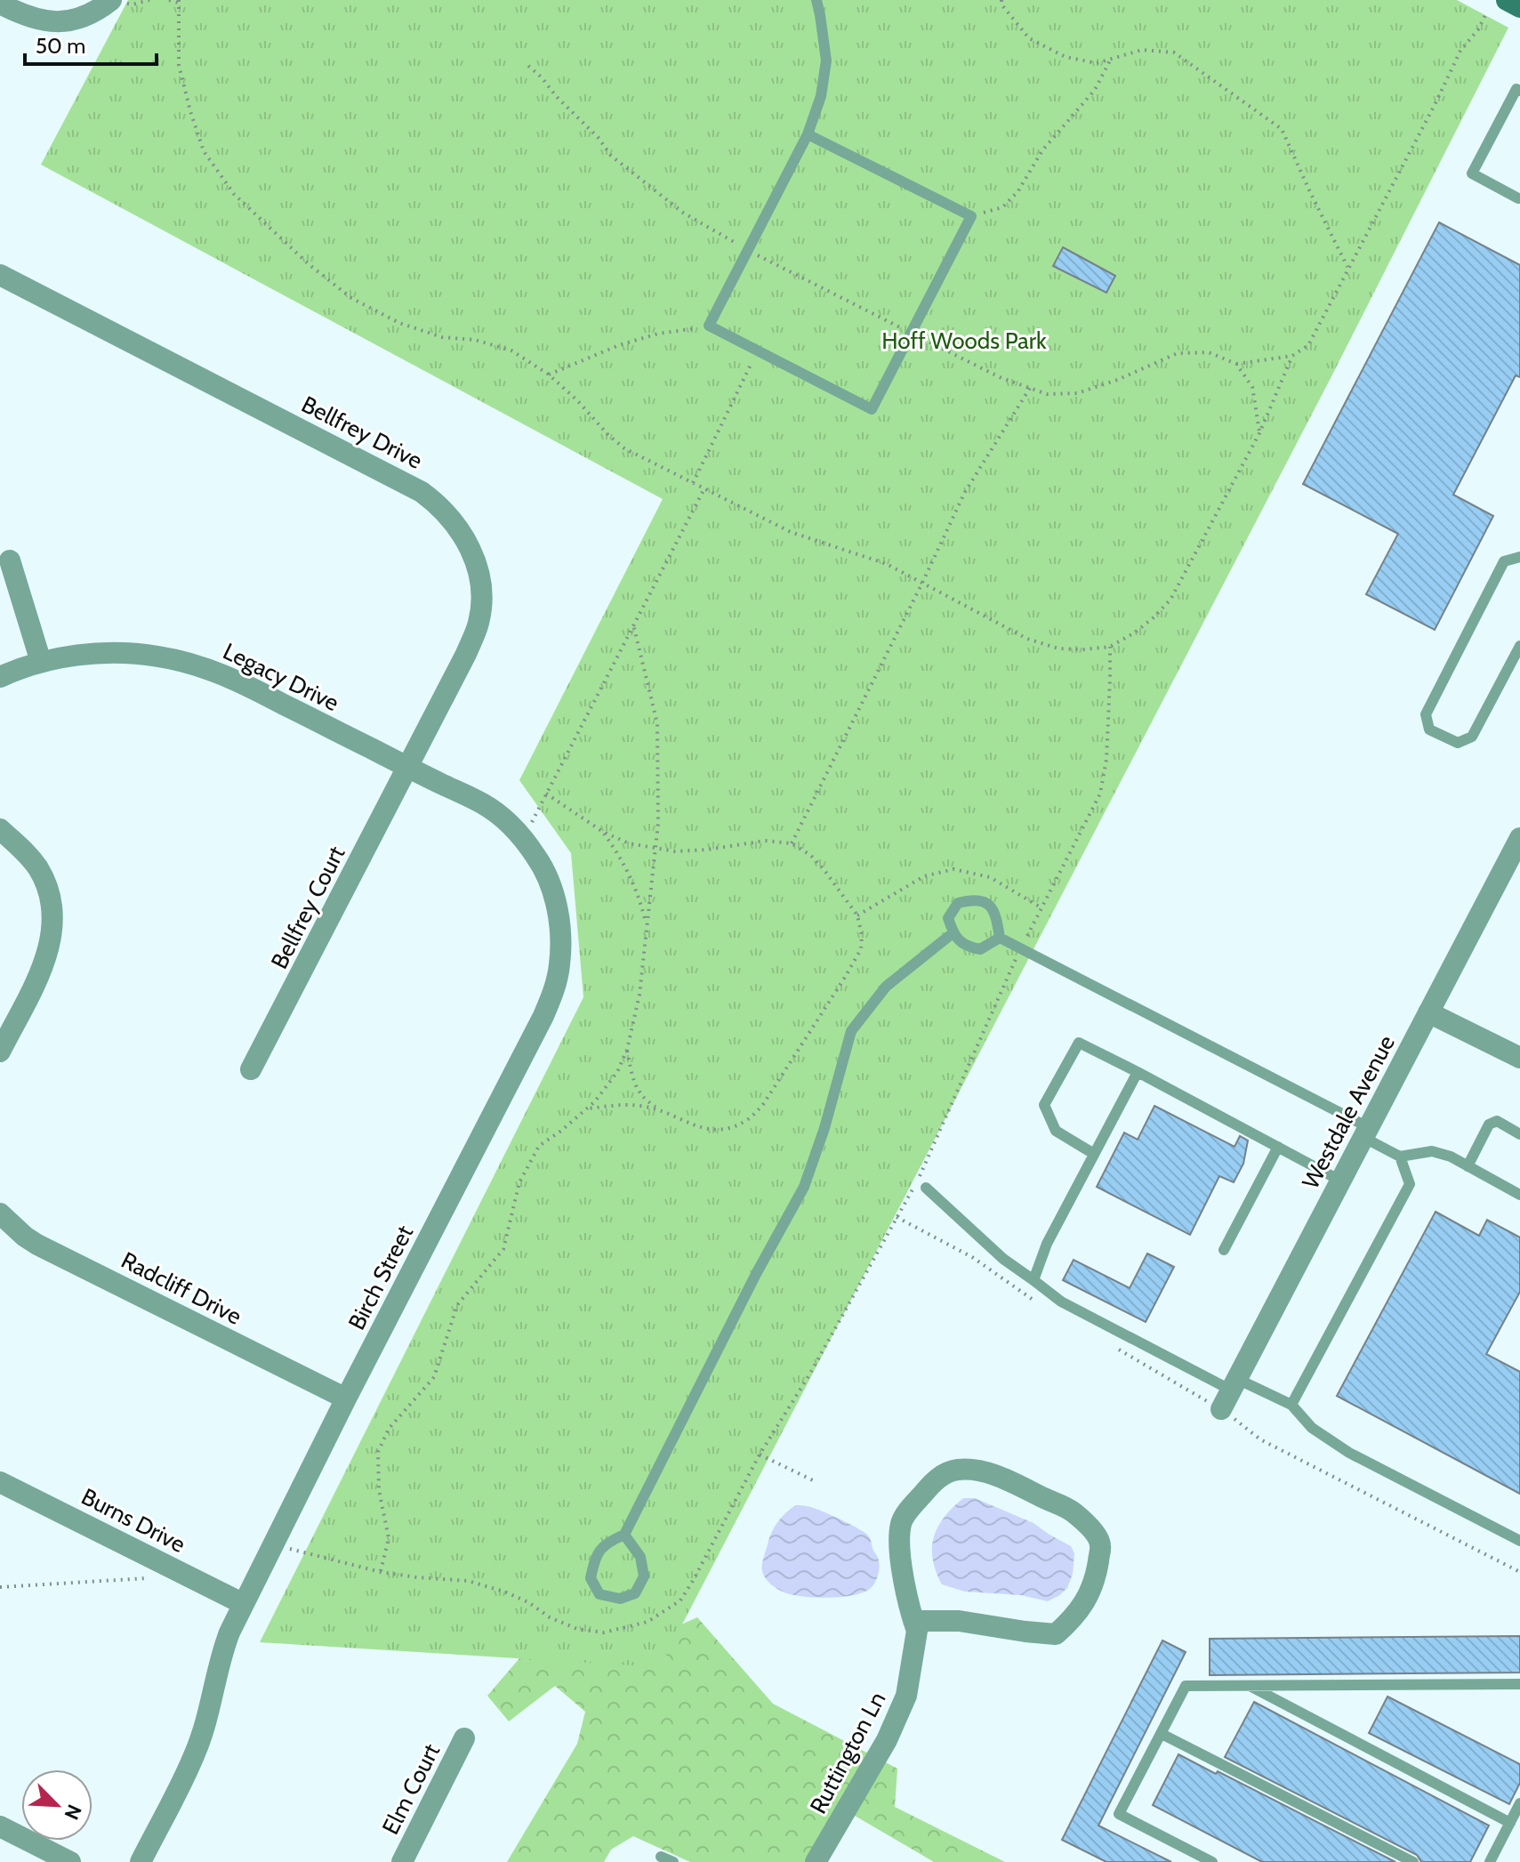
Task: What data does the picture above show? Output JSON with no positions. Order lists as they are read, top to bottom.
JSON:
{
  "streets": {
    "street": [
      "Bellfrey Drive",
      "Legacy Drive",
      "Bellfrey Court",
      "Westdale Avenue",
      "Birch Street",
      "Radcliff Drive",
      "Burns Drive",
      "Ruttington Ln",
      "Elm Court"
    ]
  },
  "crossings": [
    ["Bellfrey Drive", "Legacy Drive"],
    ["Bellfrey Drive", "Bellfrey Court"],
    ["Bellfrey Drive", "Birch Street"],
    ["Legacy Drive", "Bellfrey Court"],
    ["Legacy Drive", "Birch Street"],
    ["Bellfrey Court", "Birch Street"],
    ["Birch Street", "Radcliff Drive"],
    ["Birch Street", "Burns Drive"]
  ],
  "parks": ["Hoff Woods Park"],
  "scale_bar": "50 m",
  "north": "bottom right"
}
